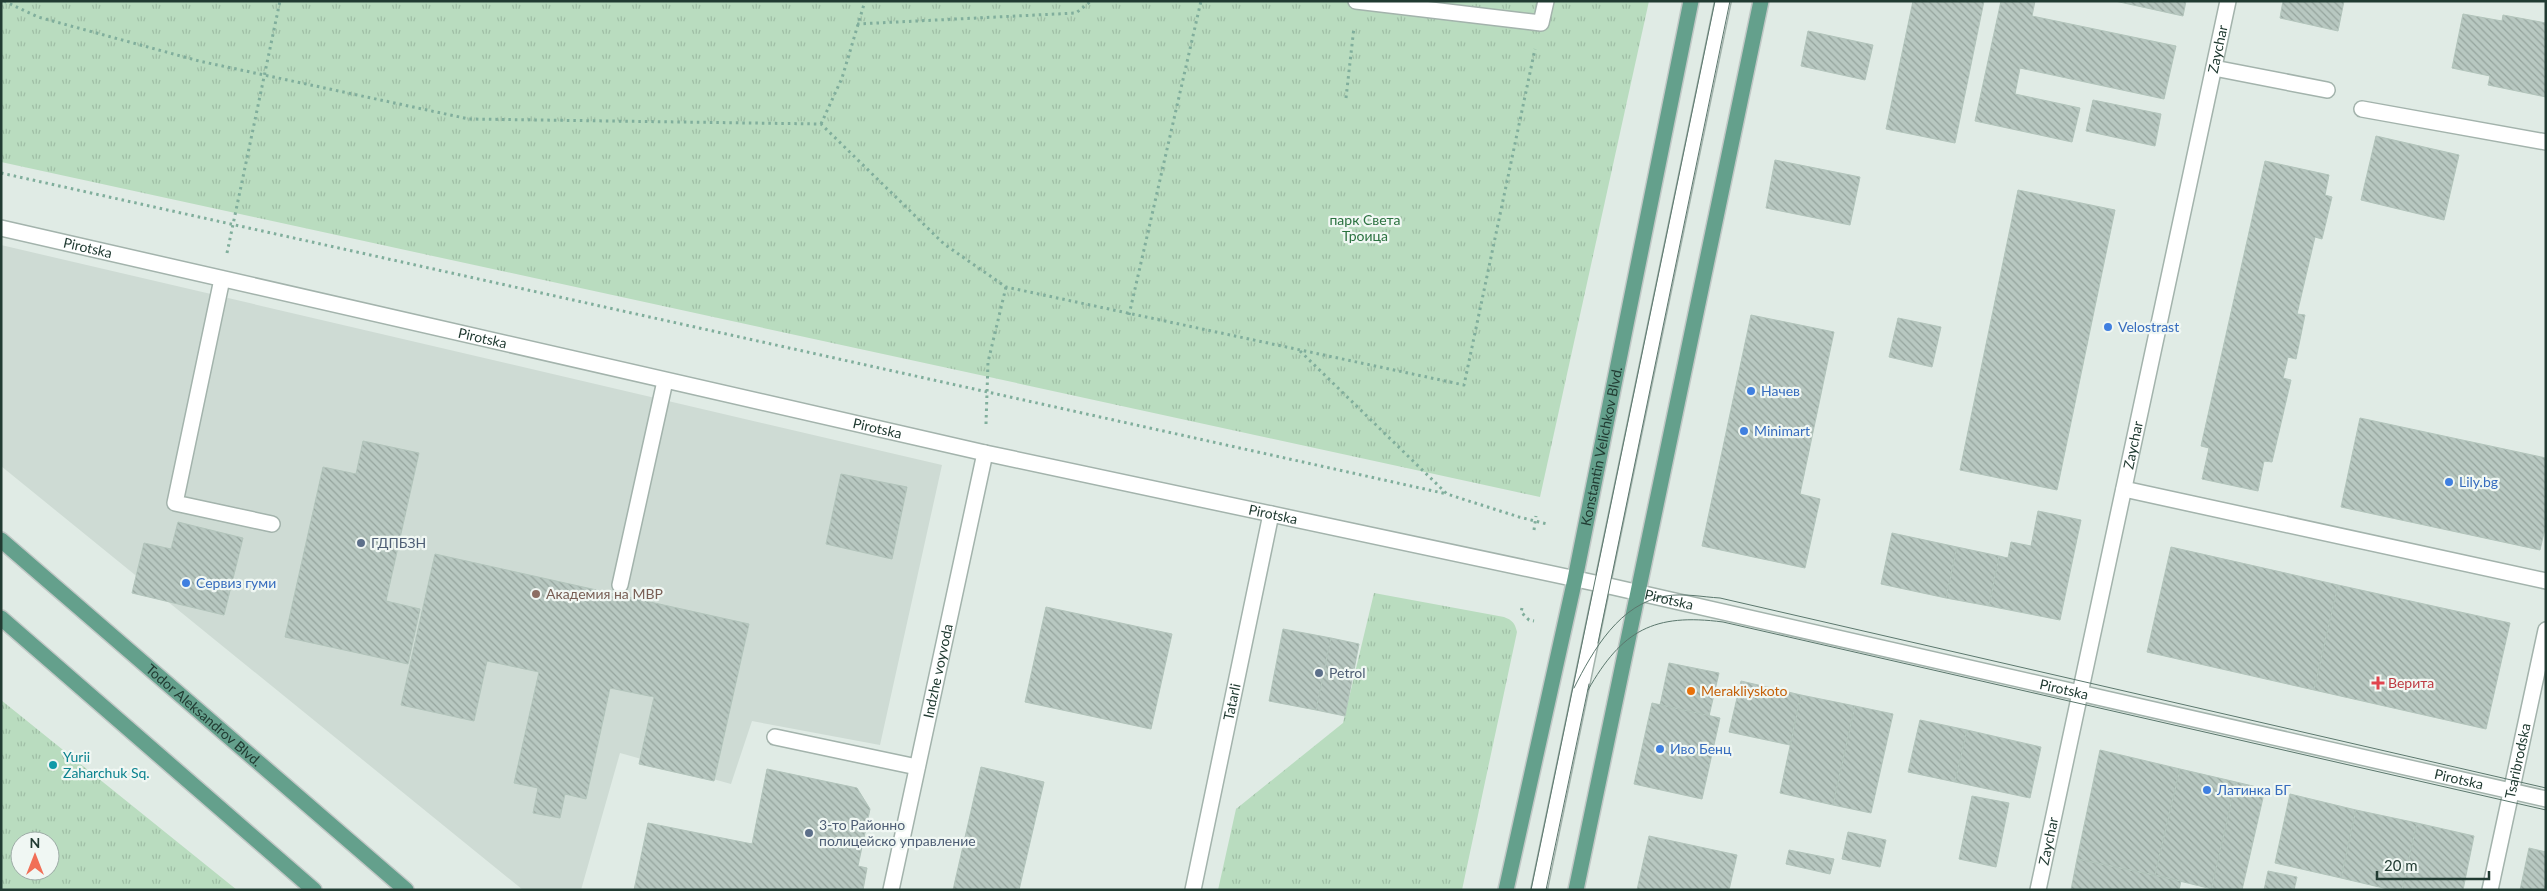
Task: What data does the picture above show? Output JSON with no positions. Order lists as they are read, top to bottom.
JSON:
{
  "streets": {
    "main road": ["Konstantin Velichkov Blvd.", "Todor Aleksandrov Blvd."],
    "street": [
      "Zaychar",
      "Pirotska",
      "Indzhe voyvoda",
      "Tatarli",
      "Tsaribrodska"
    ]
  },
  "crossings": [
    ["Zaychar", "Pirotska"],
    ["Pirotska", "Konstantin Velichkov Blvd."],
    ["Pirotska", "Indzhe voyvoda"],
    ["Pirotska", "Tatarli"],
    ["Pirotska", "Tsaribrodska"]
  ],
  "parks": ["парк Света Троица"],
  "places": {
    "other": [
      "Velostrast",
      "Начев",
      "Minimart",
      "Lily.bg",
      "ГДПБЗН",
      "Сервиз гуми",
      "Академия на МВР",
      "Petrol",
      "Merakliyskoto",
      "Иво Бенц",
      "Yurii Zaharchuk Sq.",
      "Латинка БГ",
      "3-то Районно полицейско управление"
    ],
    "health": ["Верита"]
  },
  "scale_bar": "20 m",
  "north": "top"
}
